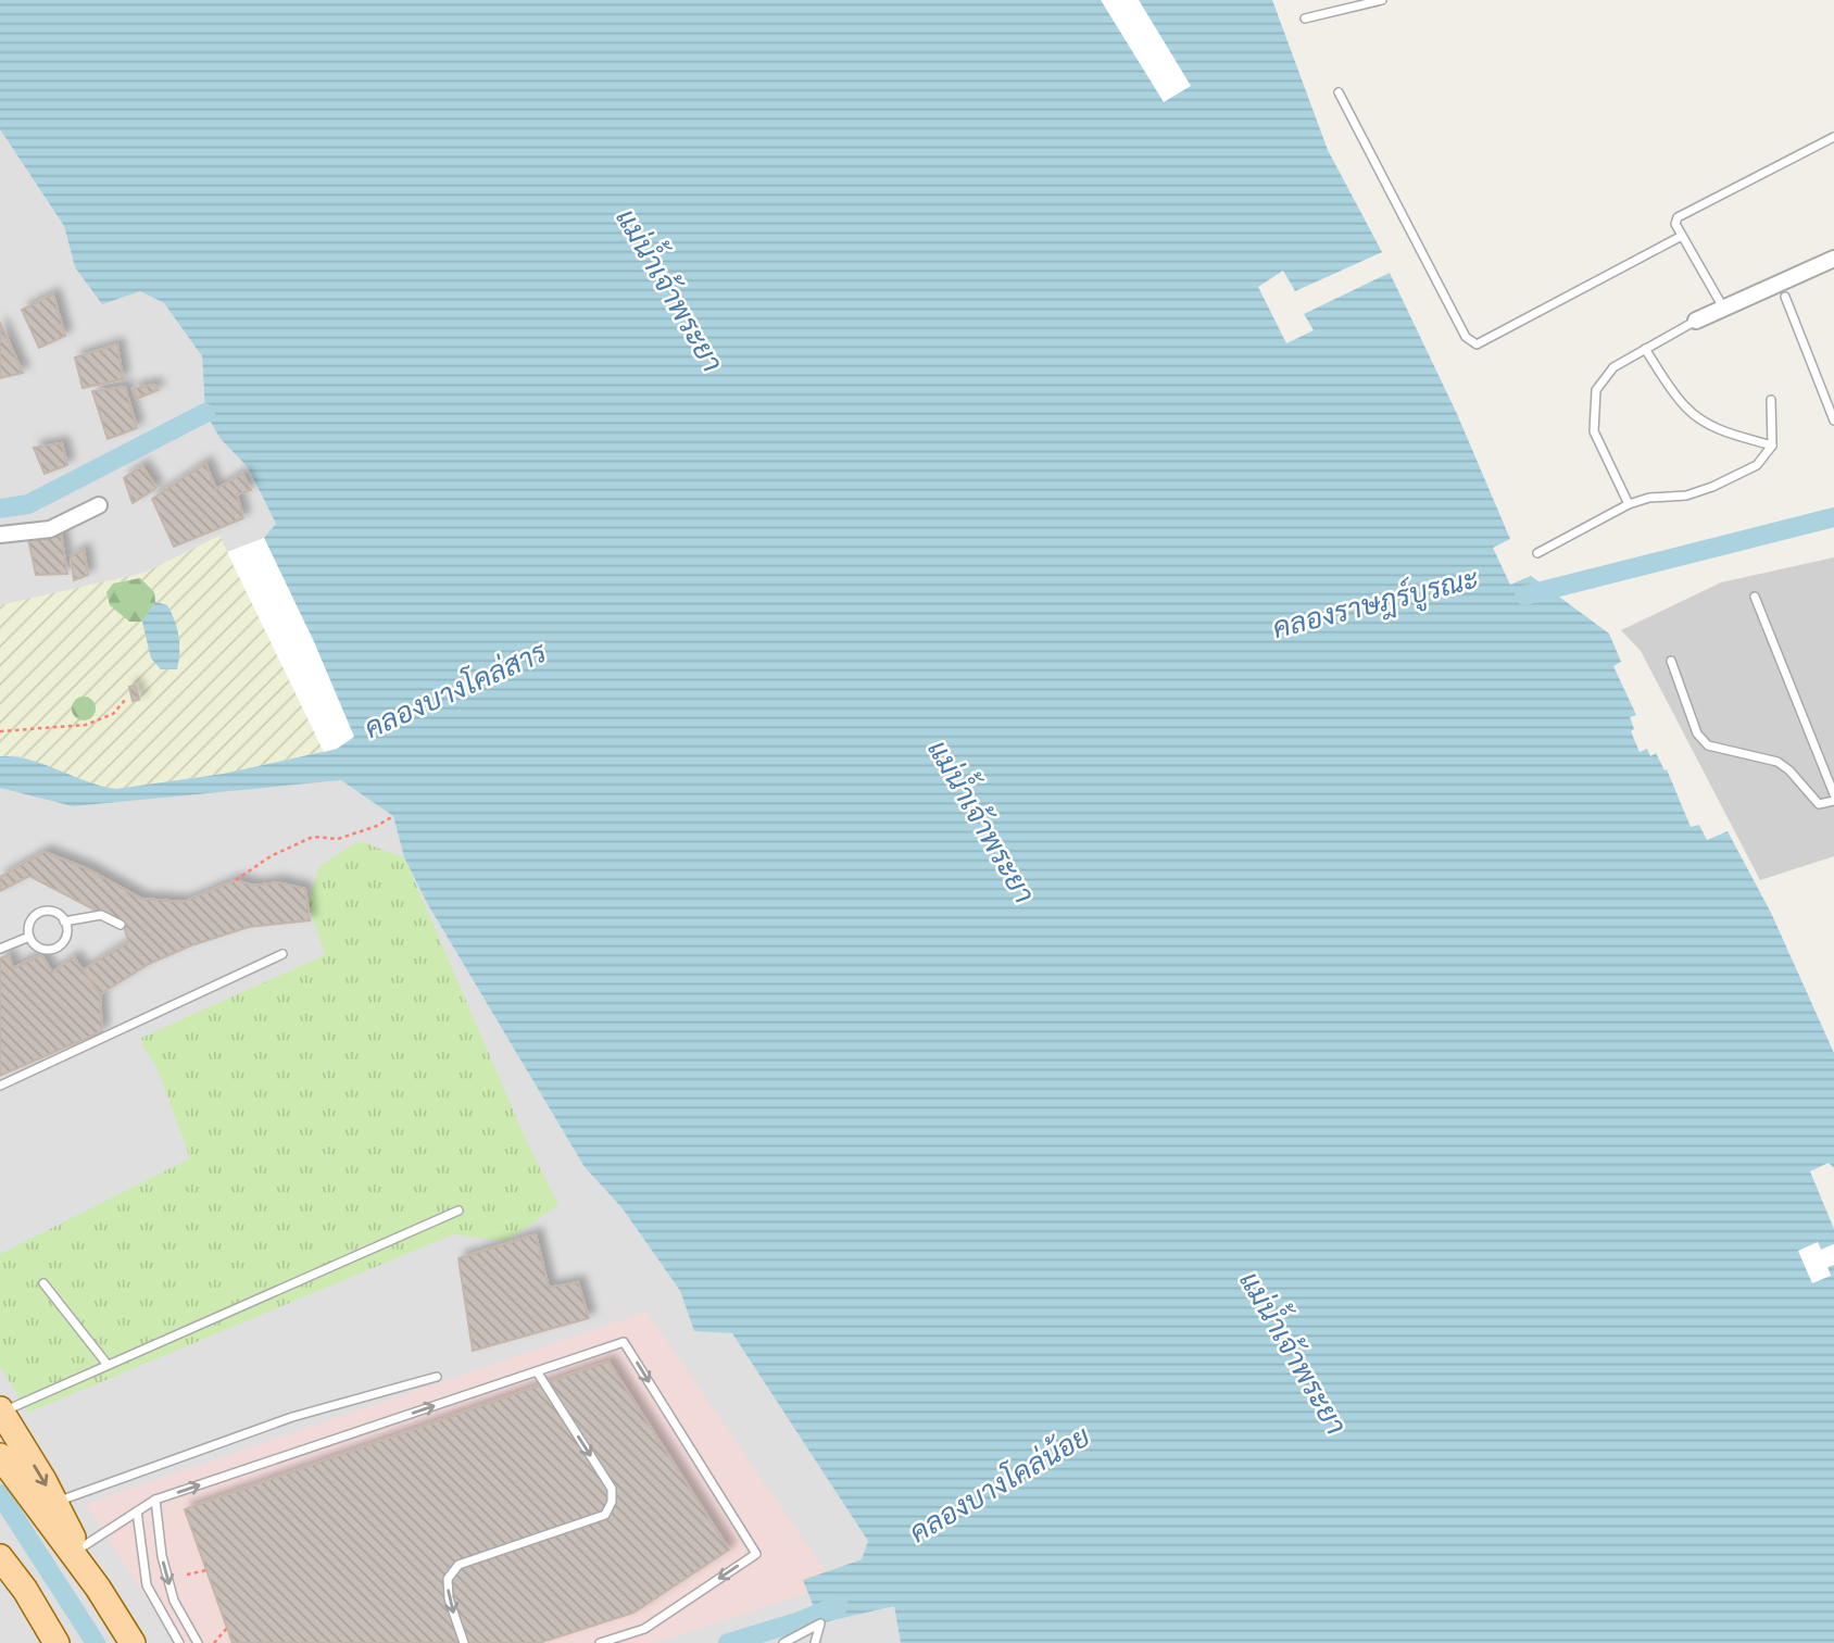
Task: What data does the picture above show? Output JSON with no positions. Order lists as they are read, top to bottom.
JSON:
{
  "water": [
    "แม่น้ำเจ้าพระยา",
    "คลองราษฎร์บูรณะ",
    "คลองบางโคล่สาร",
    "คลองบางโคล่น้อย"
  ]
}
